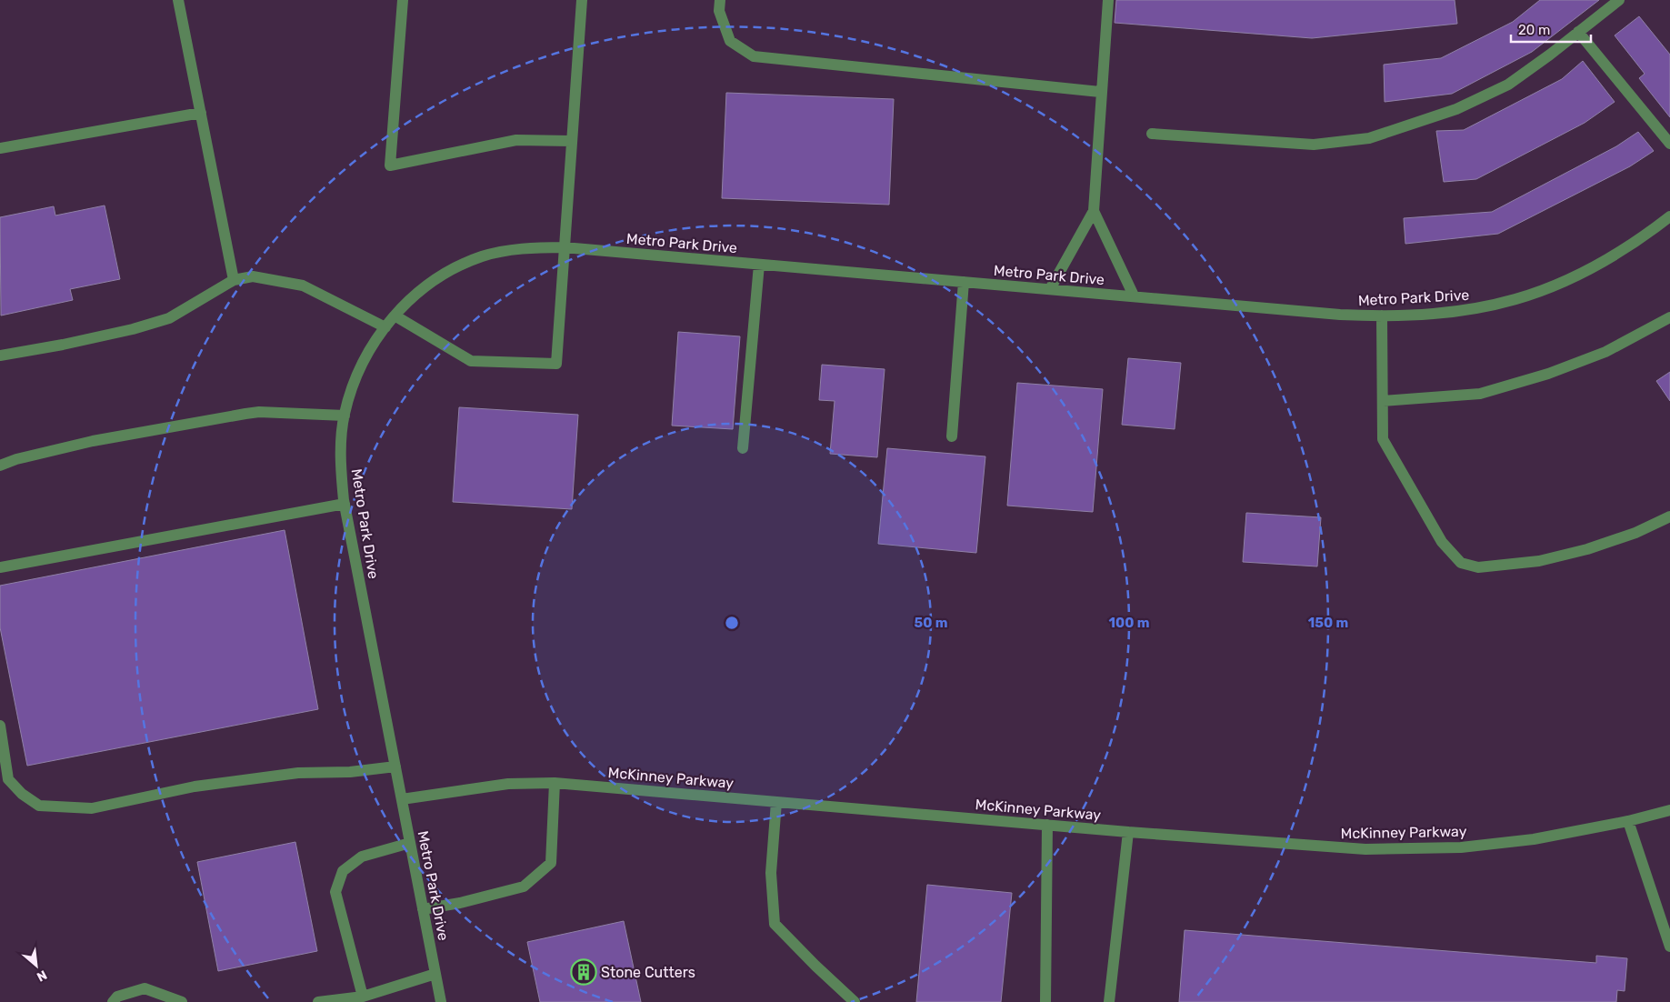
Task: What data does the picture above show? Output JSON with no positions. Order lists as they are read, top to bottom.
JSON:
{
  "streets": {
    "street": ["Metro Park Drive", "McKinney Parkway"]
  },
  "crossings": [
    ["Metro Park Drive", "McKinney Parkway"]
  ],
  "places": {
    "building": ["Stone Cutters"]
  },
  "scale_bar": "20 m",
  "north": "bottom right",
  "rings": ["50 m", "100 m", "150 m"]
}
